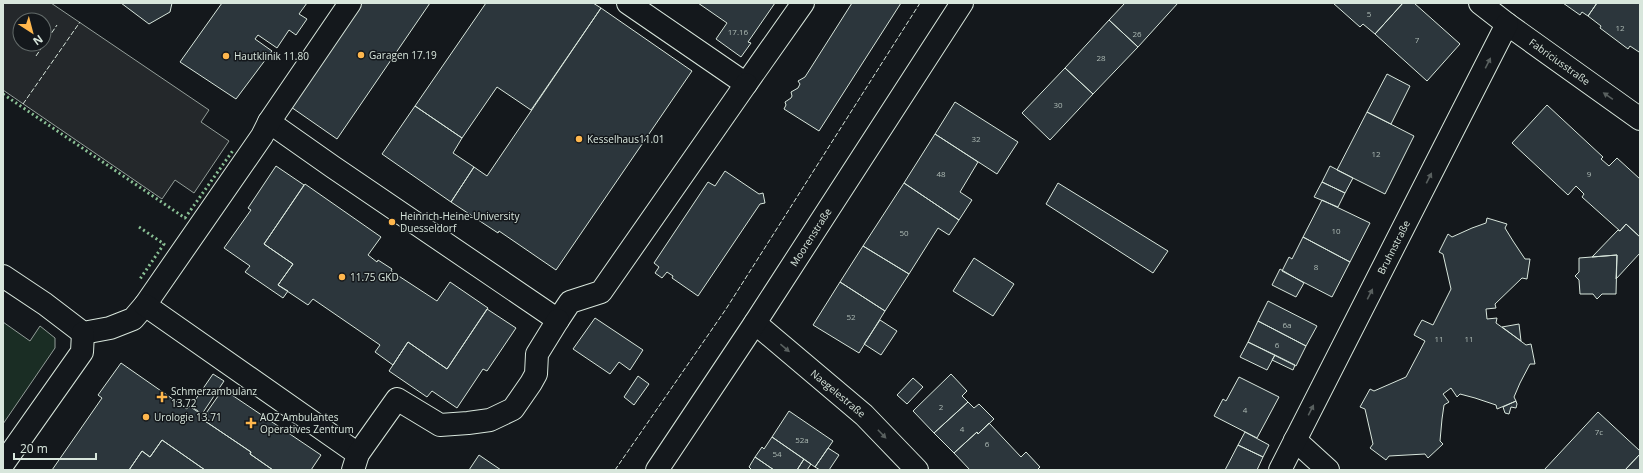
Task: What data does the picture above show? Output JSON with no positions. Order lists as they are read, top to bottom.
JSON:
{
  "streets": {
    "street": [
      "Fabriciusstraße",
      "Moorenstraße",
      "Bruhnstraße",
      "Naegelestraße"
    ]
  },
  "crossings": [
    ["Fabriciusstraße", "Bruhnstraße"],
    ["Moorenstraße", "Naegelestraße"]
  ],
  "one_way": ["Fabriciusstraße", "Bruhnstraße", "Naegelestraße"],
  "places": {
    "other": [
      "Garagen 17.19",
      "Hautklinik 11.80",
      "Kesselhaus11.01",
      "Heinrich-Heine-University Duesseldorf",
      "11.75 GKD",
      "Urologie 13.71"
    ],
    "health": ["Schmerzambulanz 13.72", "AOZ Ambulantes Operatives Zentrum"]
  },
  "house_numbers": [
    "5",
    "12",
    "17.16",
    "26",
    "7",
    "28",
    "30",
    "32",
    "12",
    "48",
    "9",
    "10",
    "50",
    "8",
    "52",
    "6a",
    "11",
    "11",
    "6",
    "2",
    "4",
    "4",
    "7c",
    "52a",
    "6",
    "54"
  ],
  "scale_bar": "20 m",
  "north": "bottom right"
}
